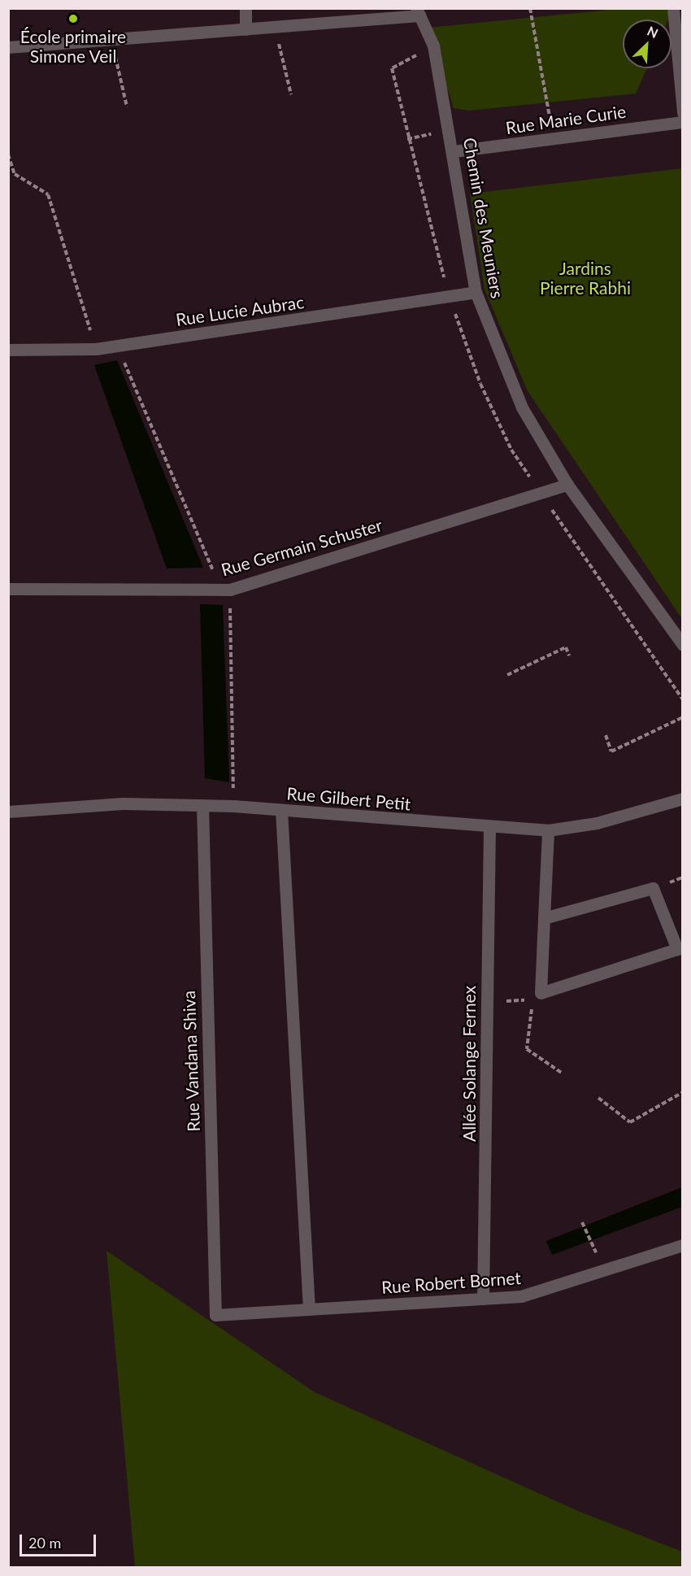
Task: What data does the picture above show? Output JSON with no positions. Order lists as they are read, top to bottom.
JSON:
{
  "streets": {
    "street": [
      "Rue Marie Curie",
      "Chemin des Meuniers",
      "Rue Lucie Aubrac",
      "Rue Germain Schuster",
      "Rue Gilbert Petit",
      "Rue Vandana Shiva",
      "Allée Solange Fernex",
      "Rue Robert Bornet"
    ]
  },
  "crossings": [
    ["Rue Marie Curie", "Chemin des Meuniers"],
    ["Chemin des Meuniers", "Rue Lucie Aubrac"],
    ["Chemin des Meuniers", "Rue Germain Schuster"],
    ["Rue Gilbert Petit", "Rue Vandana Shiva"],
    ["Rue Gilbert Petit", "Allée Solange Fernex"],
    ["Rue Vandana Shiva", "Rue Robert Bornet"],
    ["Allée Solange Fernex", "Rue Robert Bornet"]
  ],
  "parks": ["Jardins Pierre Rabhi"],
  "places": ["École primaire Simone Veil"],
  "scale_bar": "20 m",
  "north": "top right"
}
